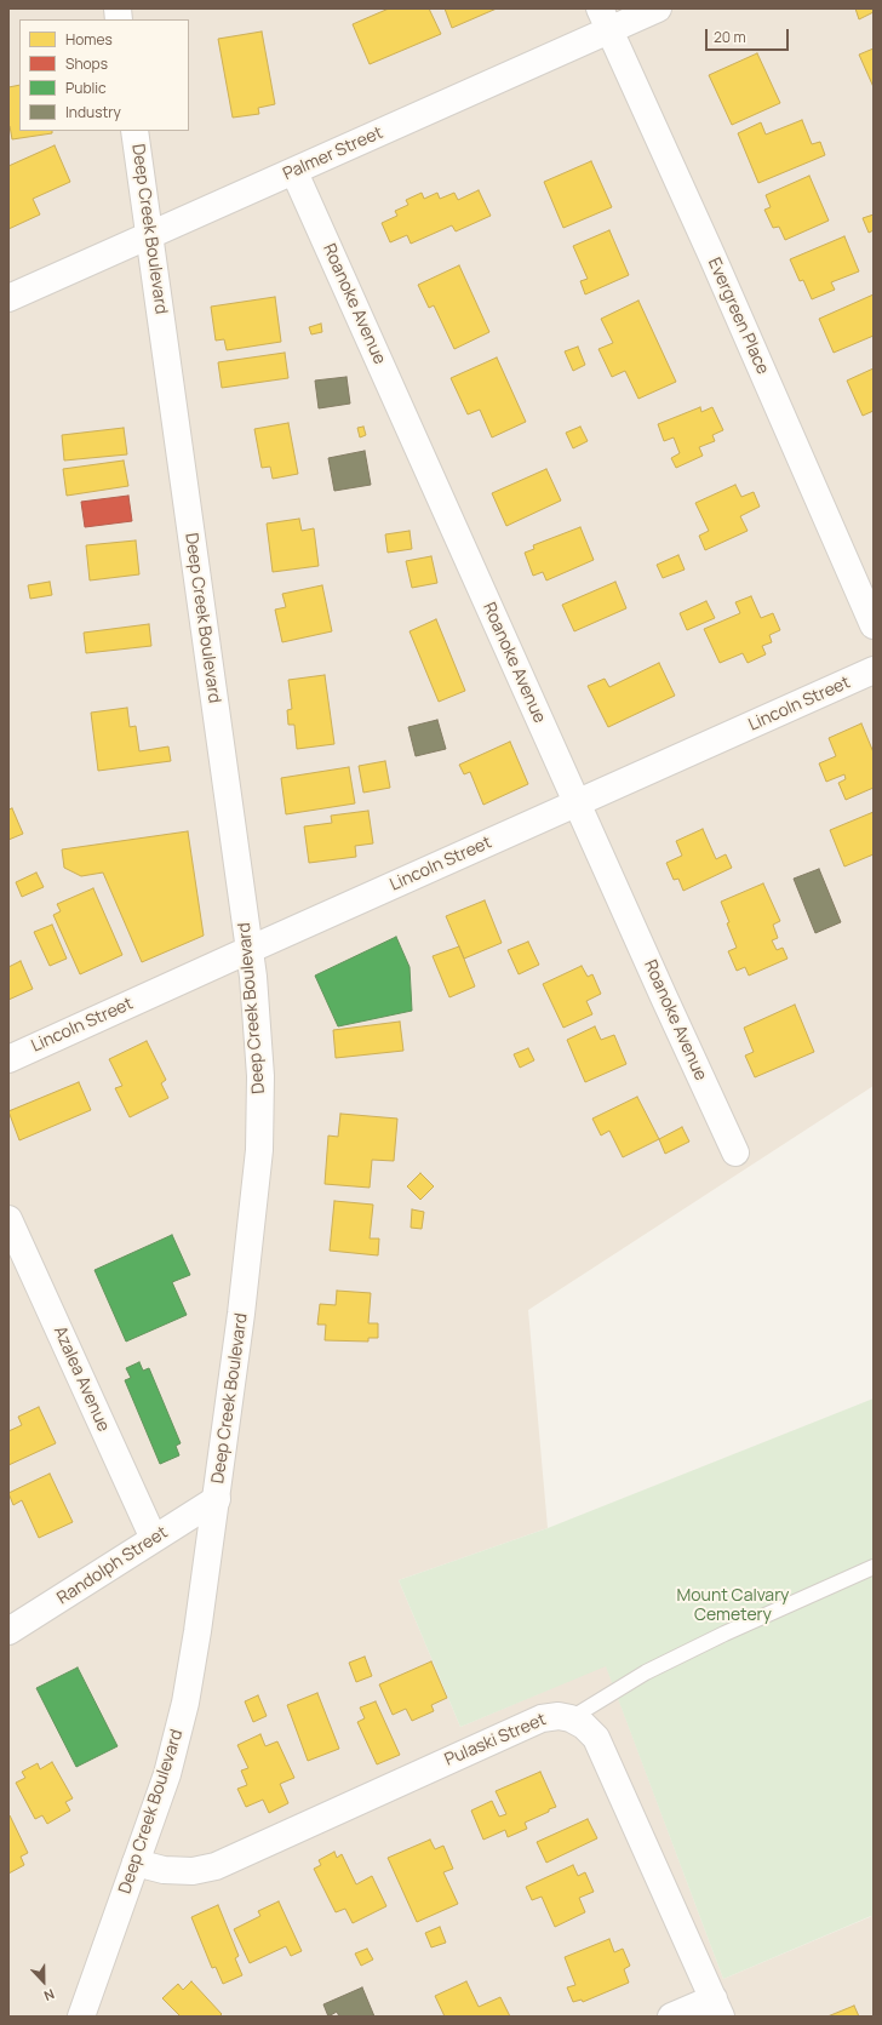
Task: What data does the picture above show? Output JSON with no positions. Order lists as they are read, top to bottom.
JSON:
{
  "streets": {
    "street": [
      "Palmer Street",
      "Deep Creek Boulevard",
      "Roanoke Avenue",
      "Evergreen Place",
      "Lincoln Street",
      "Azalea Avenue",
      "Randolph Street",
      "Pulaski Street"
    ]
  },
  "crossings": [
    ["Palmer Street", "Deep Creek Boulevard"],
    ["Palmer Street", "Roanoke Avenue"],
    ["Palmer Street", "Evergreen Place"],
    ["Deep Creek Boulevard", "Lincoln Street"],
    ["Deep Creek Boulevard", "Randolph Street"],
    ["Deep Creek Boulevard", "Pulaski Street"],
    ["Roanoke Avenue", "Lincoln Street"],
    ["Azalea Avenue", "Randolph Street"]
  ],
  "parks": ["Mount Calvary Cemetery"],
  "legend": [
    "Homes",
    "Shops",
    "Public",
    "Industry"
  ],
  "scale_bar": "20 m",
  "north": "bottom"
}
